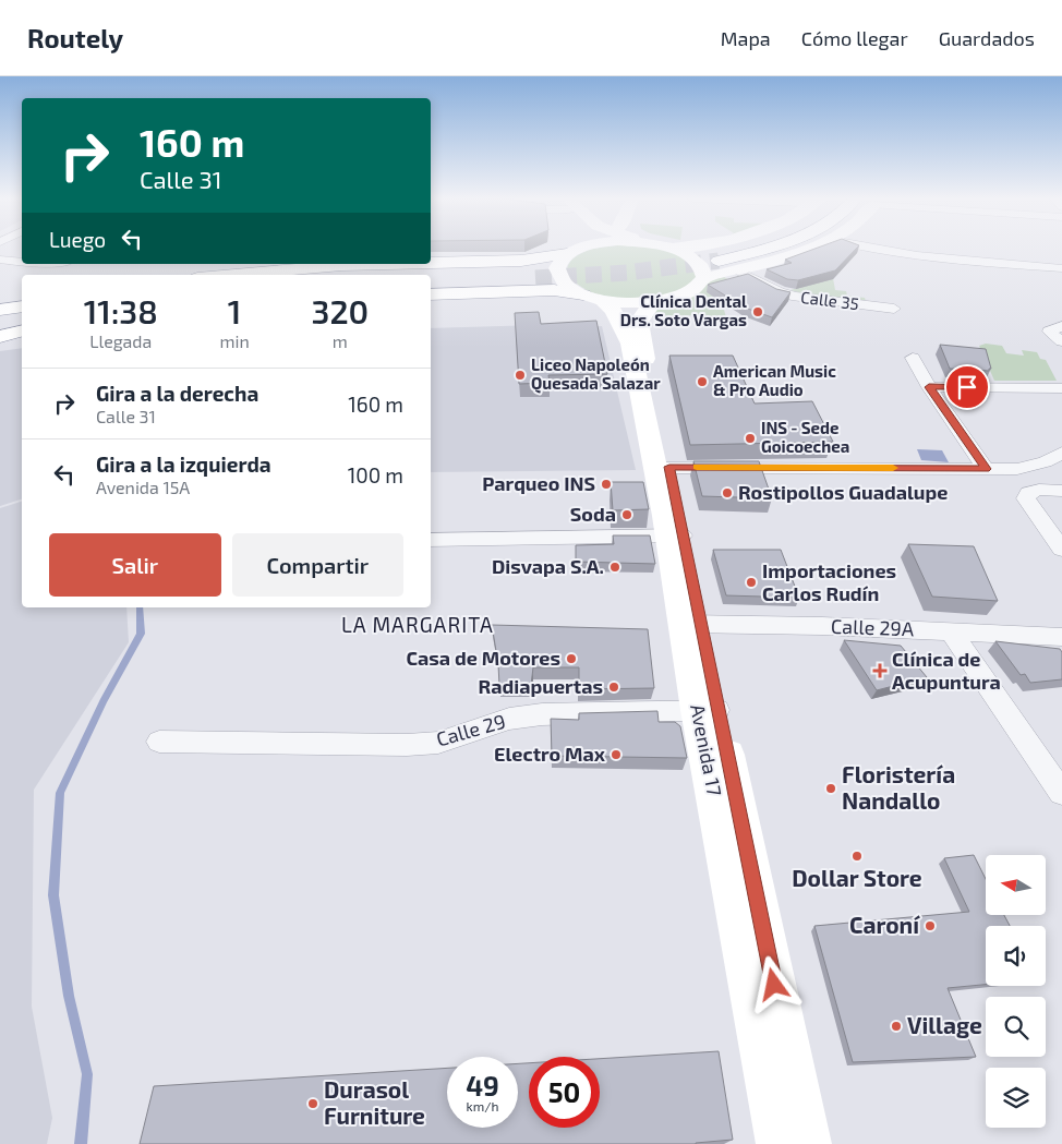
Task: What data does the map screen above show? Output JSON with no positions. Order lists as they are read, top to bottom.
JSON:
{
  "streets": {
    "main road": ["Avenida 17"],
    "street": ["Calle 35", "Calle 29A", "Calle 29"]
  },
  "crossings": [
    ["Calle 29A", "Avenida 17"],
    ["Calle 29", "Avenida 17"]
  ],
  "districts": ["LA MARGARITA"],
  "places": {
    "other": [
      "Clínica Dental Drs. Soto Vargas",
      "Liceo Napoleón Quesada Salazar",
      "American Music & Pro Audio",
      "INS - Sede Goicoechea",
      "Parqueo INS",
      "Rostipollos Guadalupe",
      "Soda",
      "Disvapa S.A.",
      "Importaciones Carlos Rudín",
      "Casa de Motores",
      "Radiapuertas",
      "Electro Max",
      "Floristería Nandallo",
      "Dollar Store",
      "Caroní",
      "Village",
      "Durasol Furniture"
    ],
    "health": ["Clínica de Acupuntura"]
  },
  "north": "left",
  "page": {
    "header": "Routely",
    "nav": ["Mapa", "Cómo llegar", "Guardados"],
    "turn": ["160 m", "Calle 31"],
    "then": "Luego",
    "eta": [
      "11:38",
      "Llegada",
      "1",
      "min",
      "320",
      "m"
    ],
    "list": [
      {
        "name": "Gira a la derecha",
        "note": "Calle 31",
        "value": "160 m"
      },
      {
        "name": "Gira a la izquierda",
        "note": "Avenida 15A",
        "value": "100 m"
      }
    ],
    "buttons": ["Salir", "Compartir"],
    "speed": "49 km/h",
    "limit": "50"
  }
}
